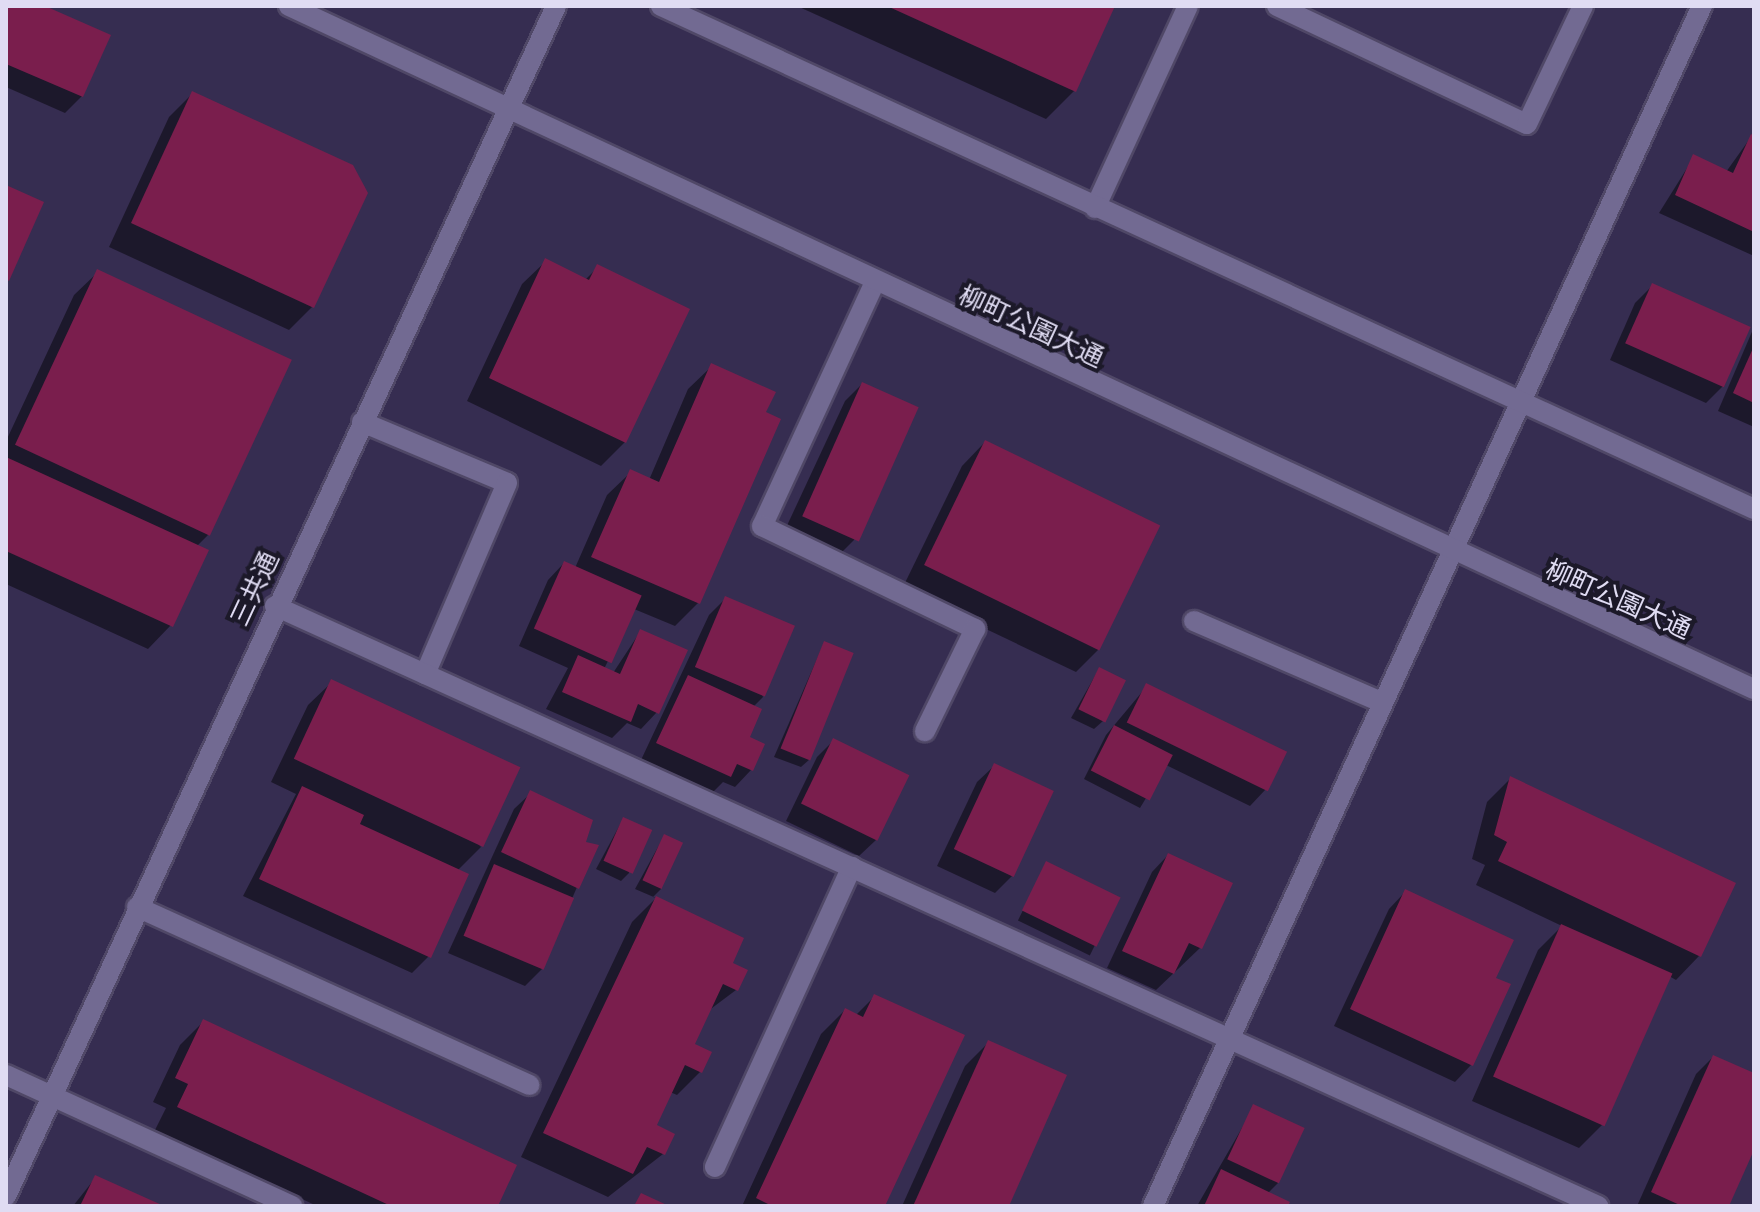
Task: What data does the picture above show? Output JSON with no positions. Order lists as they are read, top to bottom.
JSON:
{
  "streets": {
    "street": ["柳町公園大通", "三共通"]
  },
  "crossings": [
    ["柳町公園大通", "三共通"]
  ]
}
